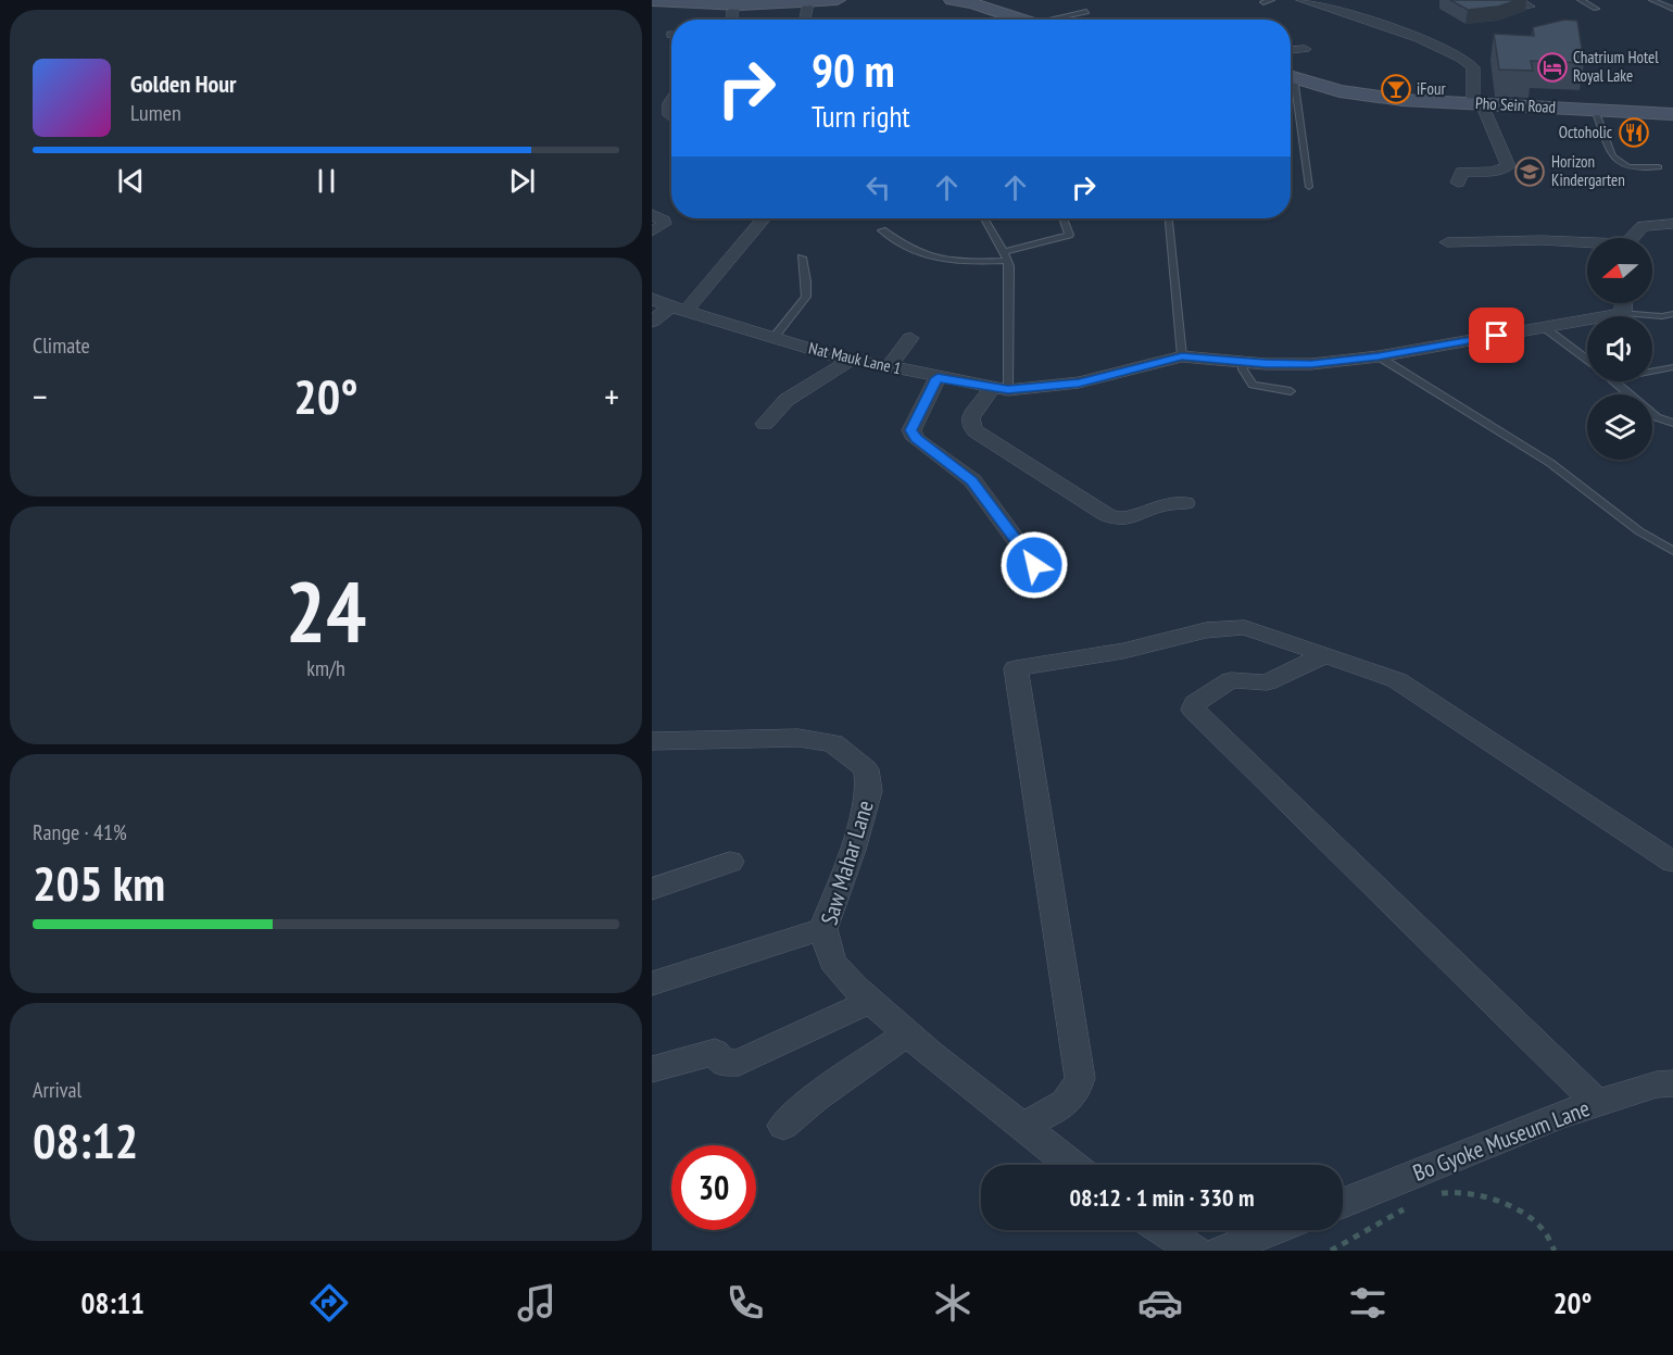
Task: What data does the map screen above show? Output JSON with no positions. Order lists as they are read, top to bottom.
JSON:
{
  "streets": {
    "main road": ["Pho Sein Road"],
    "street": ["Nat Mauk Lane 1", "Saw Mahar Lane", "Bo Gyoke Museum Lane"]
  },
  "places": {
    "hotel": ["Chatrium Hotel Royal Lake"],
    "bar": ["iFour"],
    "restaurant": ["Octoholic"],
    "school or university": ["Horizon Kindergarten"]
  },
  "north": "left",
  "page": {
    "turn": ["90 m", "Turn right"],
    "song": ["Golden Hour", "Lumen"],
    "tile": [
      "Climate",
      ["24", "km/h"],
      ["Range · 41%", "205 km"],
      ["Arrival", "08:12"]
    ],
    "heat": ["−", "20°", "+"],
    "limit": "30",
    "trip": "08:12 · 1 min · 330 m",
    "tabs": ["08:11", "20°"]
  }
}
